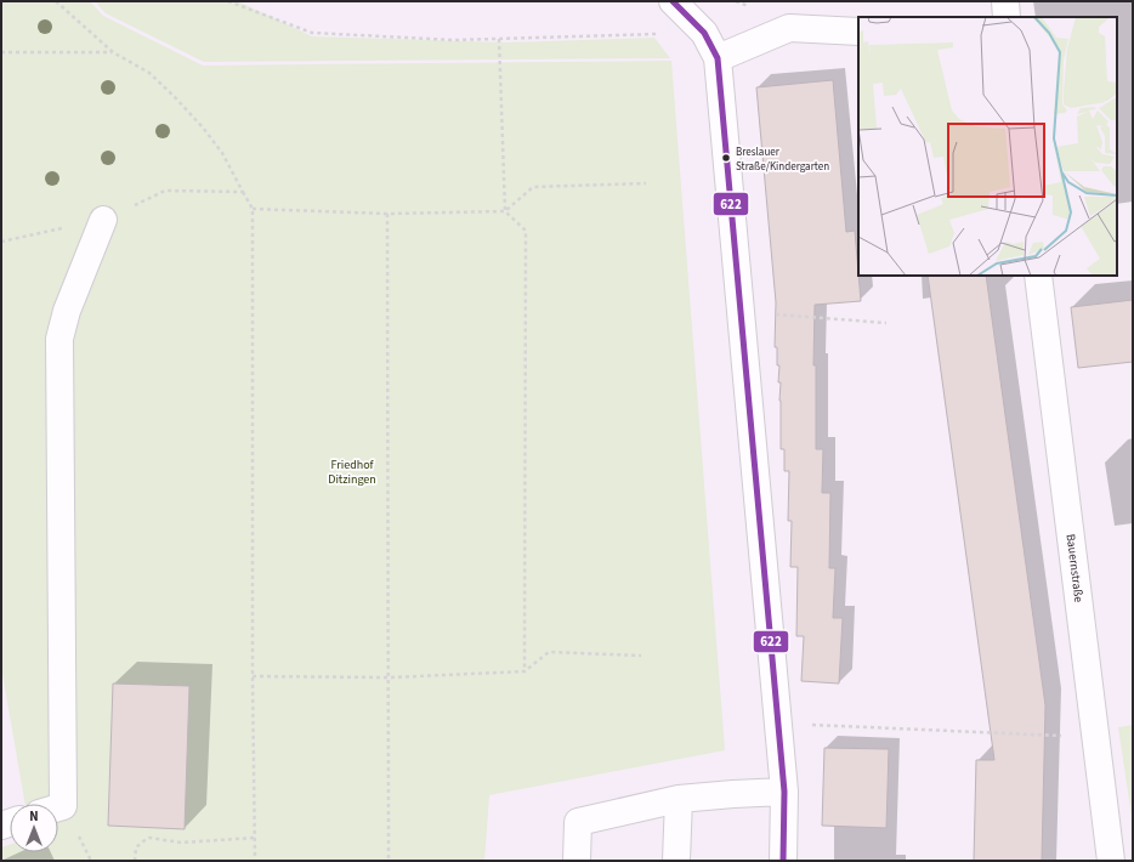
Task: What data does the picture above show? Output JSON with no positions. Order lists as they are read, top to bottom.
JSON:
{
  "streets": {
    "street": ["Bauernstraße"]
  },
  "parks": ["Friedhof Ditzingen"],
  "places": ["Breslauer Straße/Kindergarten"],
  "lines": ["transit line 622"],
  "north": "top"
}
